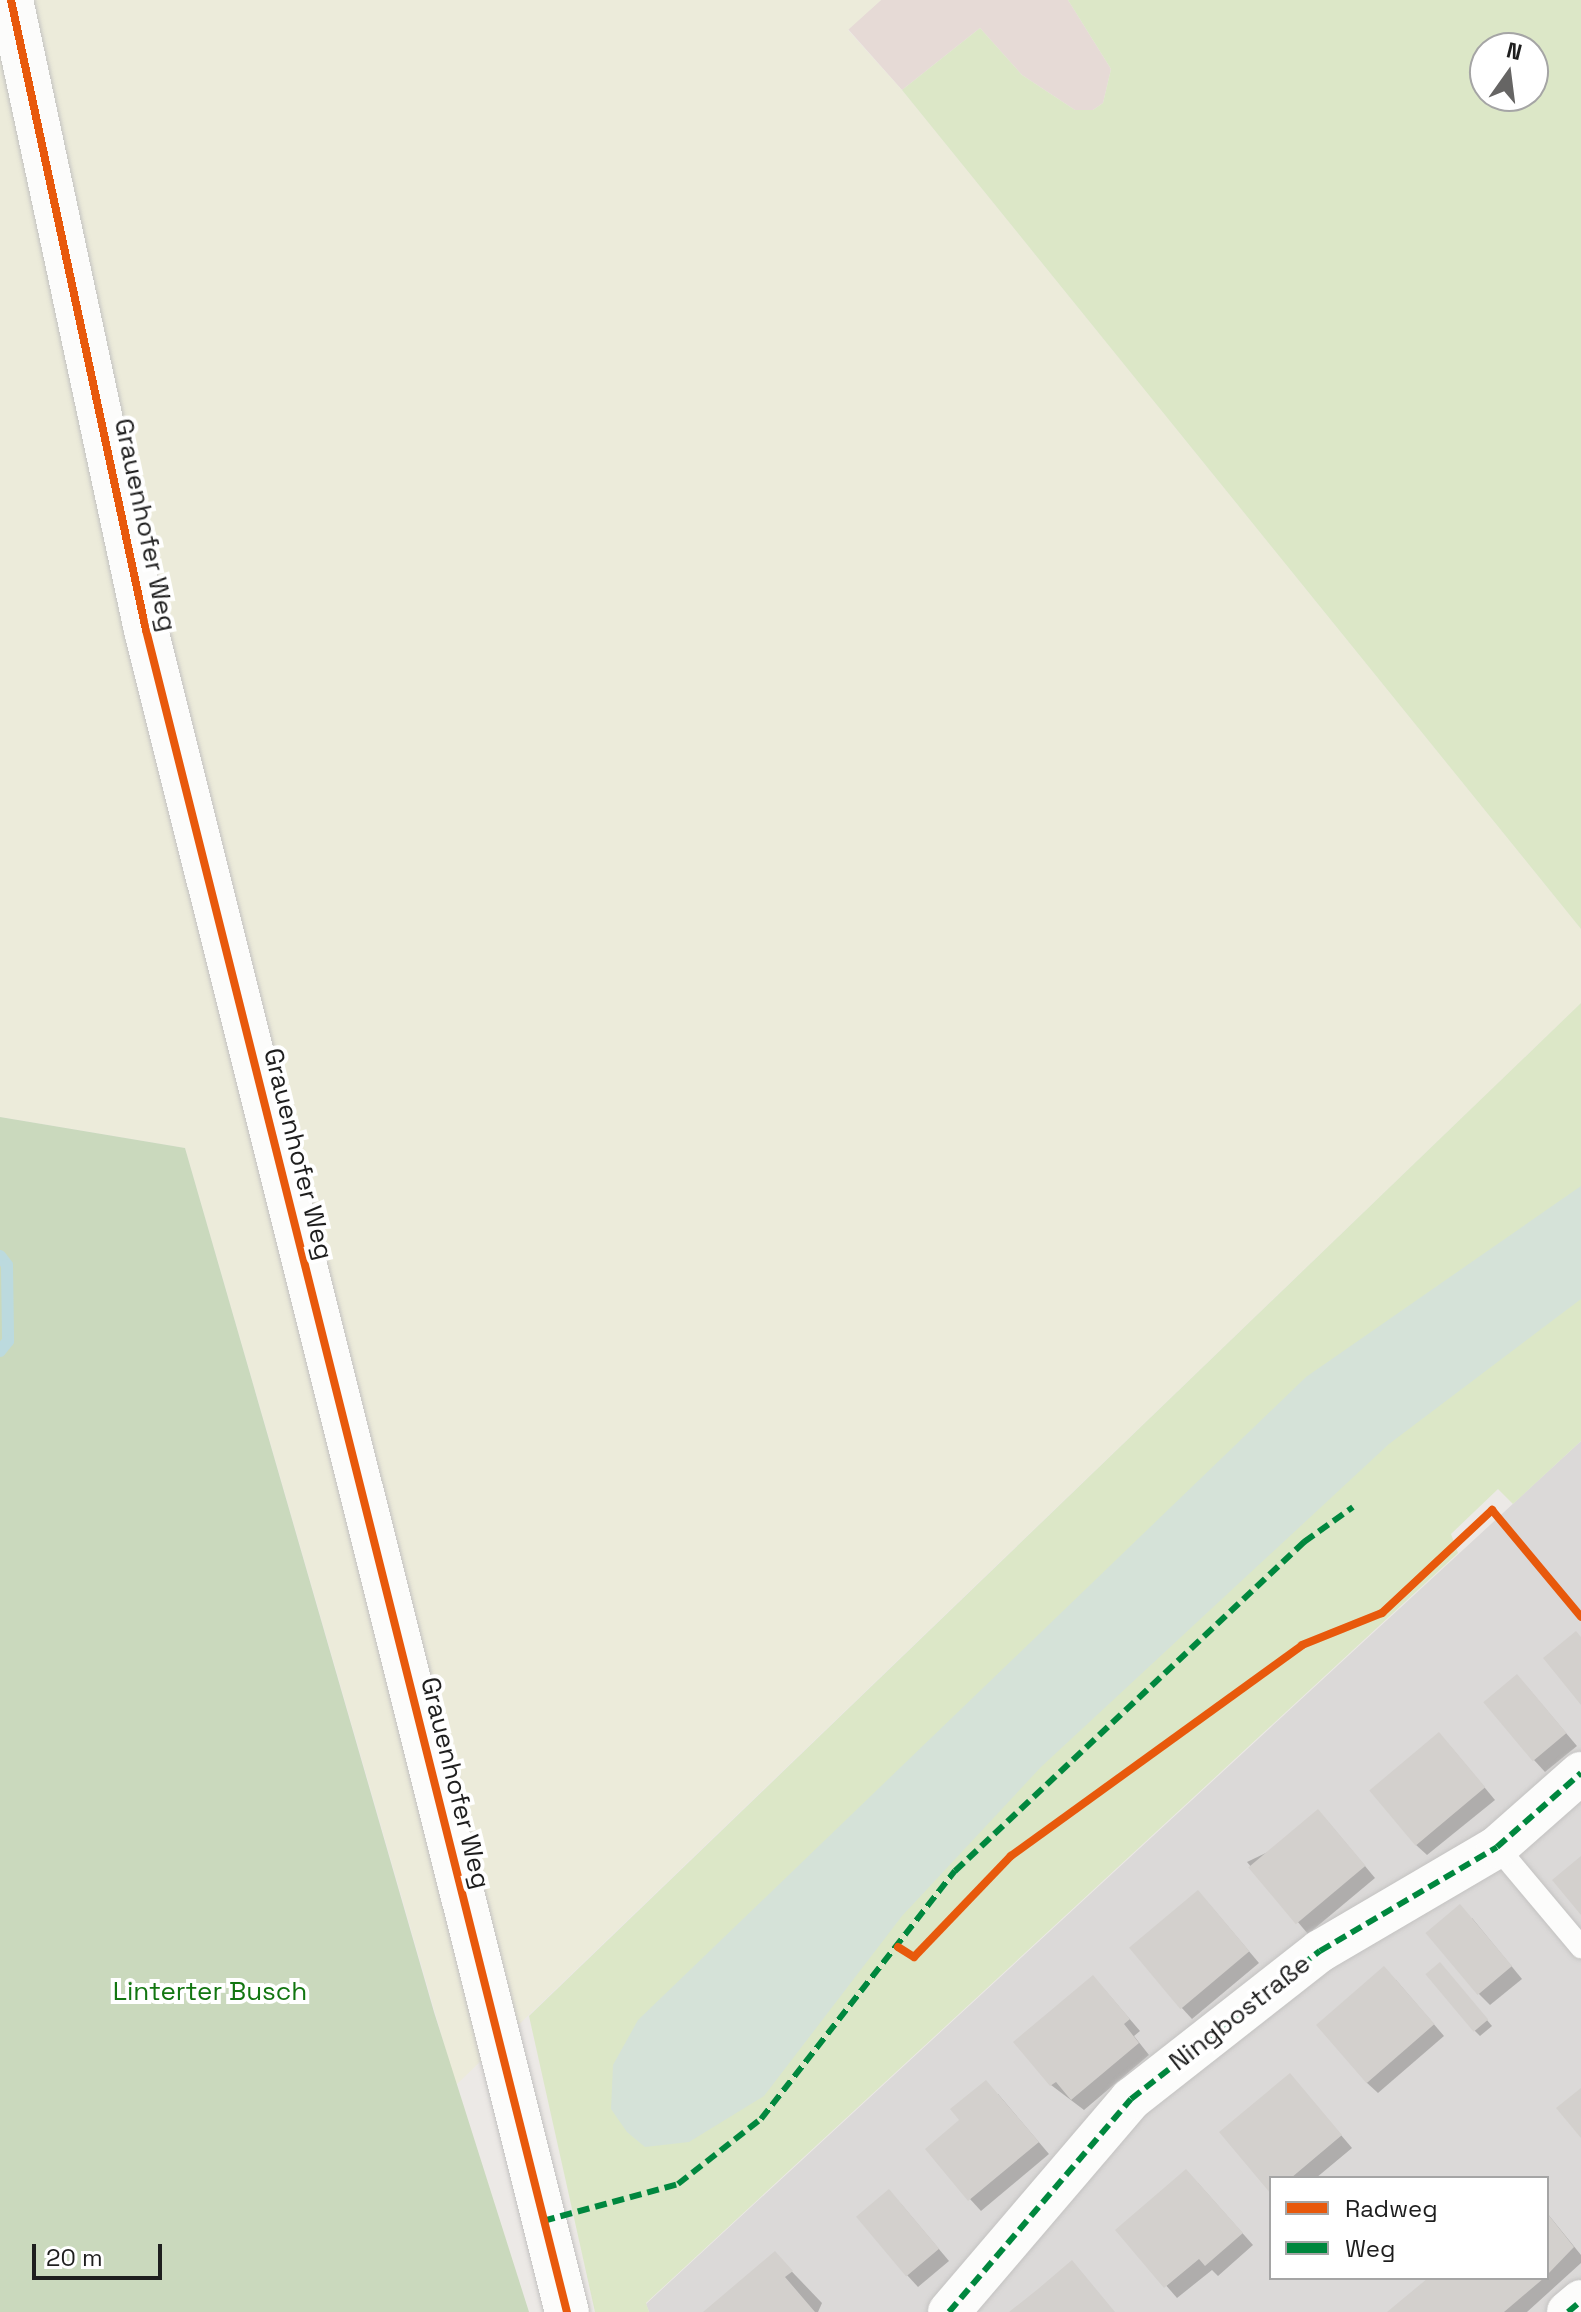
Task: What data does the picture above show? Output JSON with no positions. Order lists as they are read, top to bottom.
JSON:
{
  "streets": {
    "street": ["Grauenhofer Weg", "Ningbostraße"]
  },
  "parks": ["Linterter Busch"],
  "legend": ["Radweg", "Weg"],
  "scale_bar": "20 m",
  "north": "top"
}
